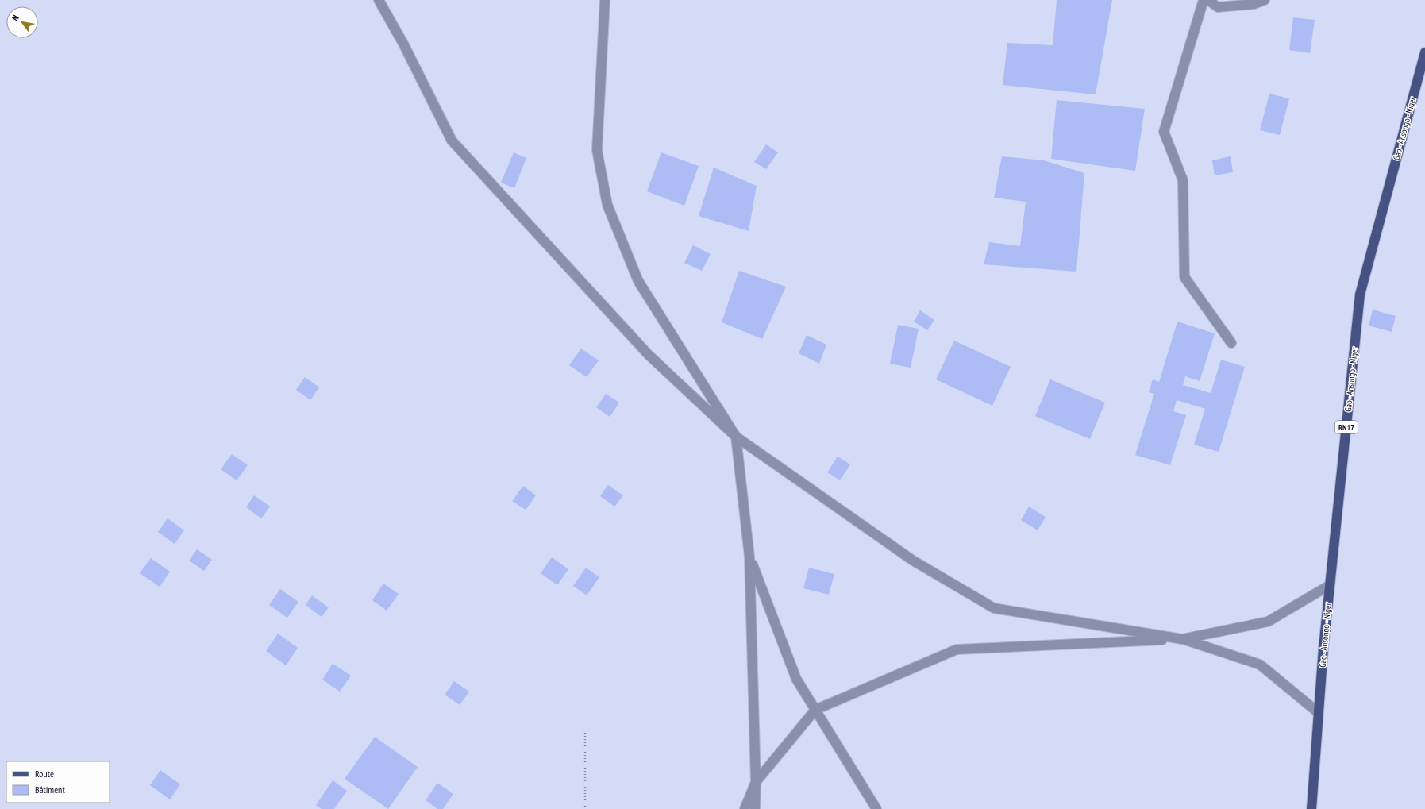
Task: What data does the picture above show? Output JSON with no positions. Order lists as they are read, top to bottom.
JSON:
{
  "streets": {
    "main road": ["Gao - Ansongo - Niger", "RN17"]
  },
  "legend": ["Route", "Bâtiment"],
  "north": "top left"
}
